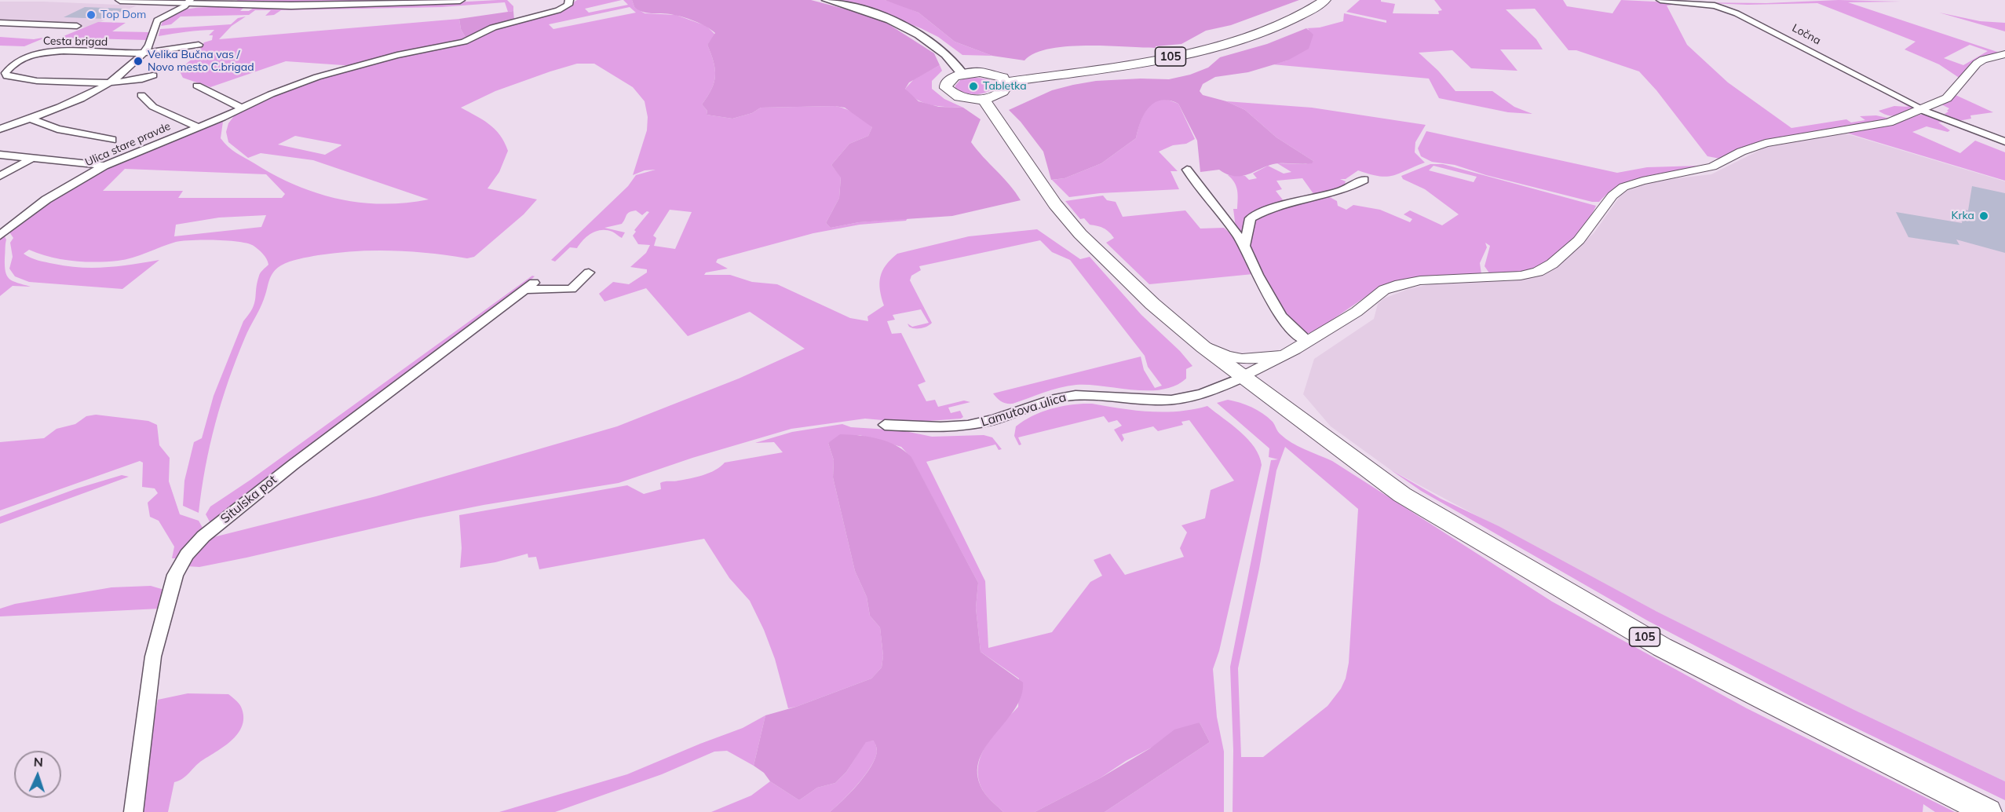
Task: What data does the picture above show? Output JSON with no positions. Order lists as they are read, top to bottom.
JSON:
{
  "streets": {
    "main road": ["105"],
    "street": [
      "Ločna",
      "Cesta brigad",
      "Ulica stare pravde",
      "Lamutova ulica",
      "Situlska pot"
    ]
  },
  "crossings": [
    ["105", "Lamutova ulica"]
  ],
  "places": [
    "Top Dom",
    "Velika Bučna vas / Novo mesto C.brigad",
    "Tabletka",
    "Krka"
  ],
  "north": "top"
}
